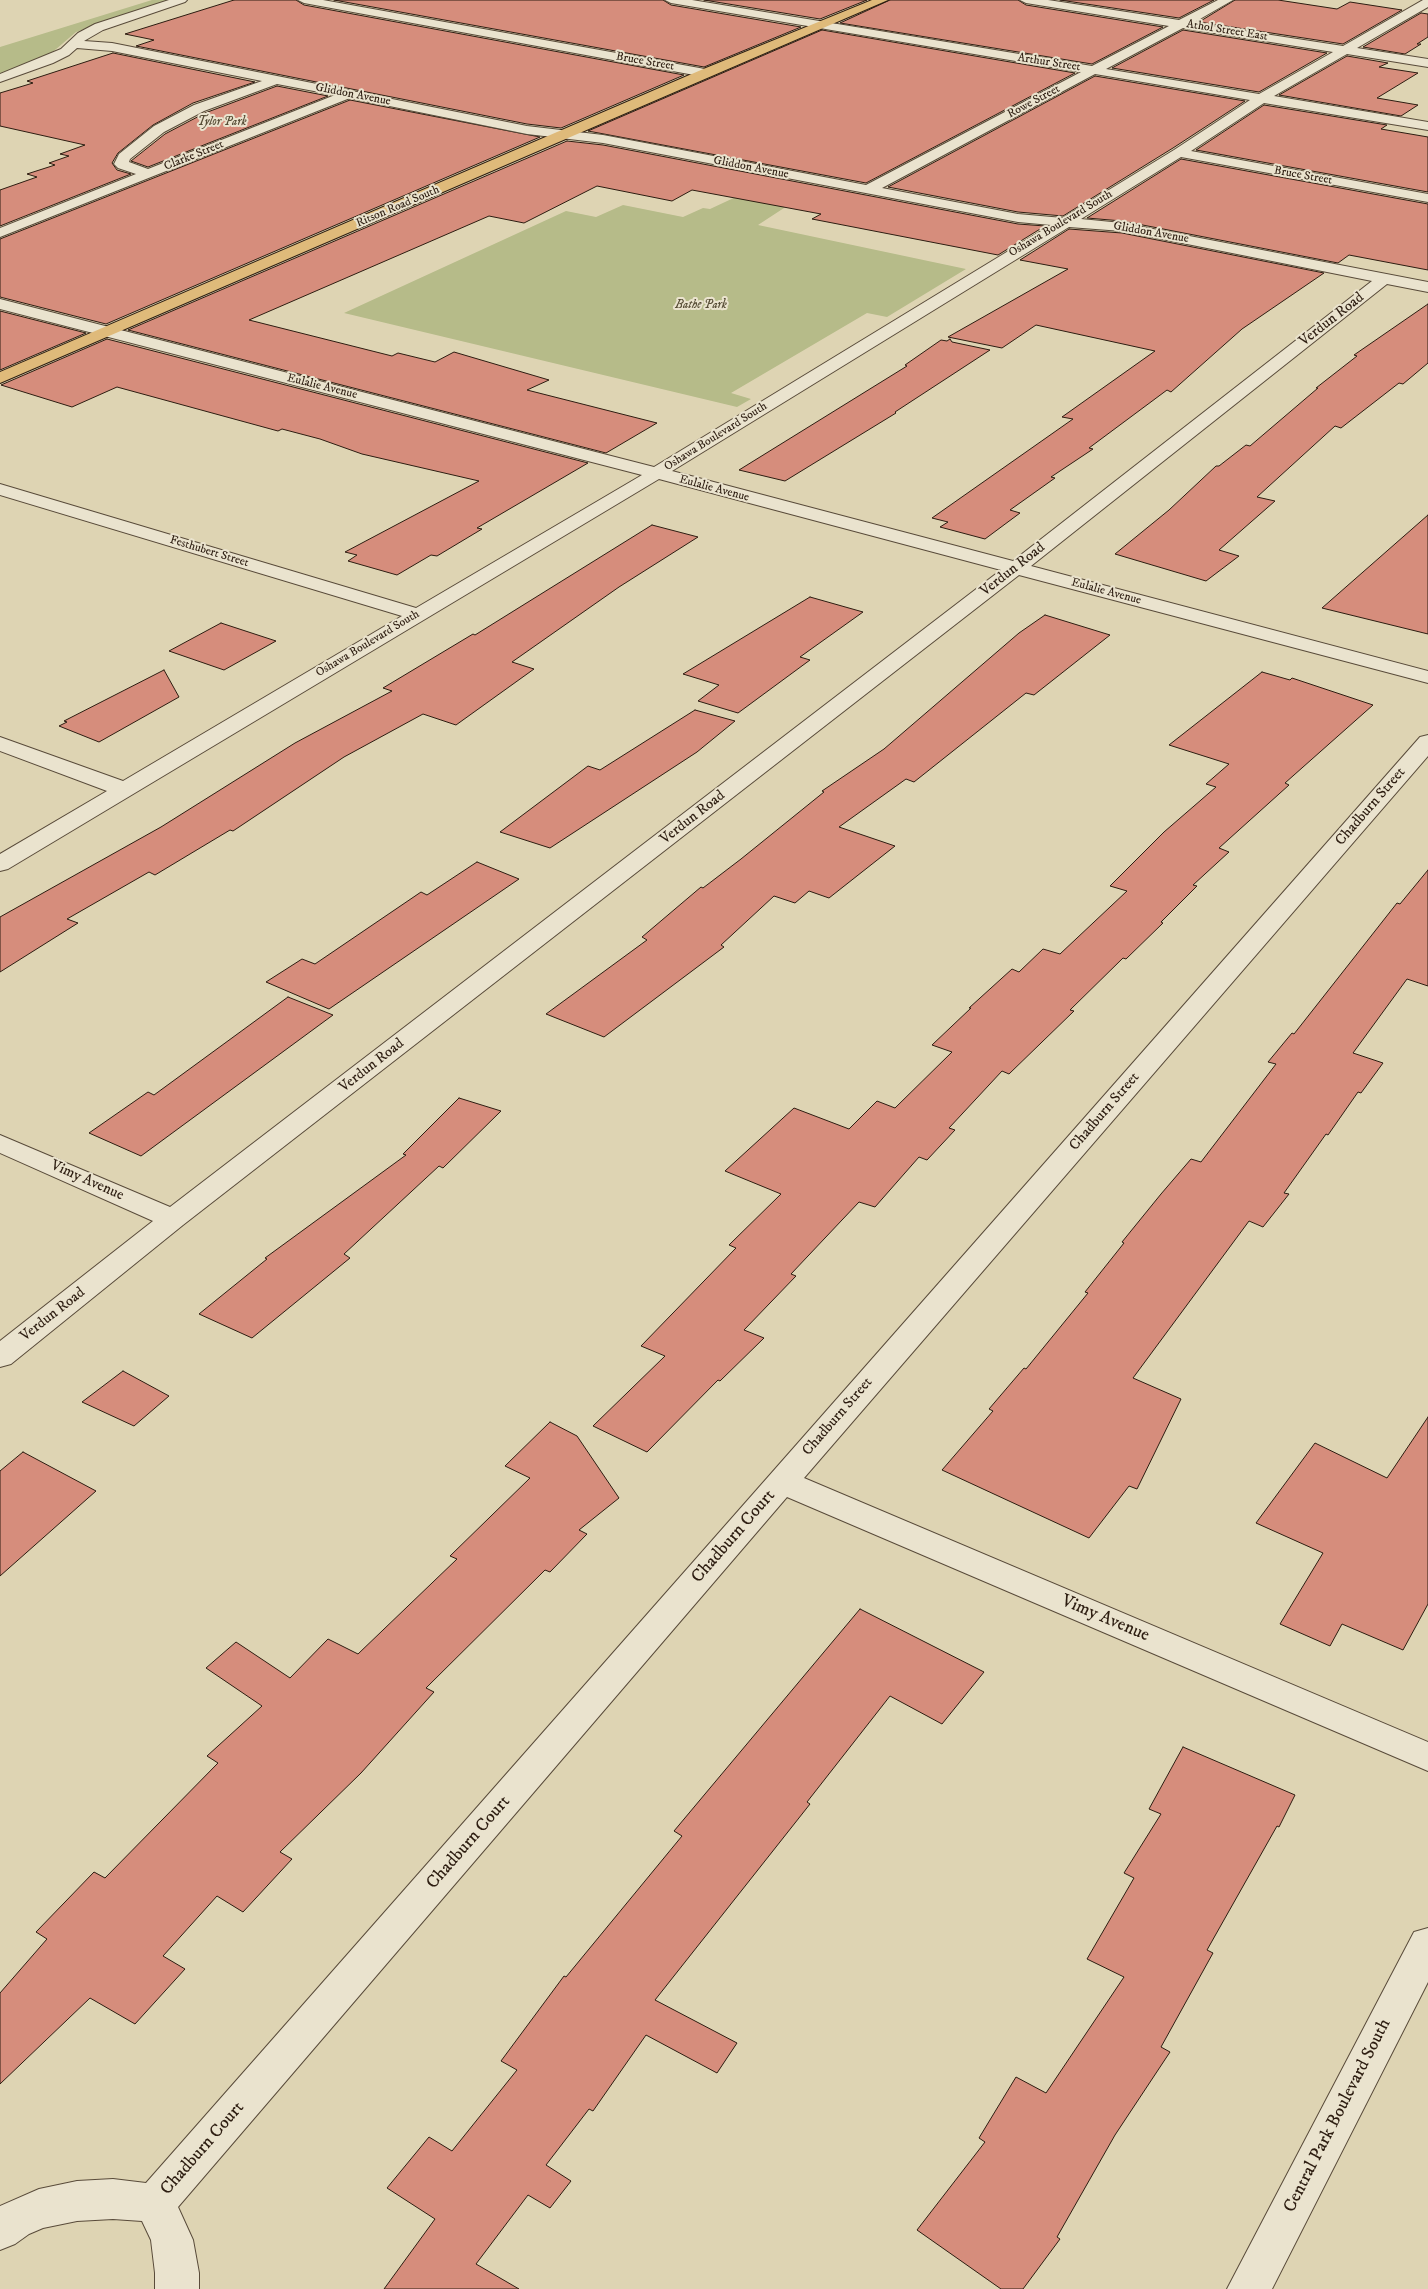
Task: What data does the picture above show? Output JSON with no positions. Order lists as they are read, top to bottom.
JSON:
{
  "streets": {
    "main road": ["Ritson Road South"],
    "street": [
      "Athol Street East",
      "Bruce Street",
      "Arthur Street",
      "Gliddon Avenue",
      "Rowe Street",
      "Clarke Street",
      "Oshawa Boulevard South",
      "Verdun Road",
      "Eulalie Avenue",
      "Festhubert Street",
      "Chadburn Street",
      "Vimy Avenue",
      "Chadburn Court",
      "Central Park Boulevard South"
    ]
  },
  "crossings": [
    ["Athol Street East", "Rowe Street"],
    ["Athol Street East", "Oshawa Boulevard South"],
    ["Bruce Street", "Ritson Road South"],
    ["Bruce Street", "Oshawa Boulevard South"],
    ["Arthur Street", "Rowe Street"],
    ["Arthur Street", "Ritson Road South"],
    ["Arthur Street", "Oshawa Boulevard South"],
    ["Gliddon Avenue", "Rowe Street"],
    ["Gliddon Avenue", "Clarke Street"],
    ["Gliddon Avenue", "Ritson Road South"],
    ["Gliddon Avenue", "Oshawa Boulevard South"],
    ["Gliddon Avenue", "Verdun Road"],
    ["Ritson Road South", "Eulalie Avenue"],
    ["Oshawa Boulevard South", "Eulalie Avenue"],
    ["Oshawa Boulevard South", "Festhubert Street"],
    ["Verdun Road", "Eulalie Avenue"],
    ["Verdun Road", "Vimy Avenue"],
    ["Chadburn Street", "Vimy Avenue"],
    ["Chadburn Street", "Chadburn Court"],
    ["Vimy Avenue", "Chadburn Court"]
  ],
  "parks": ["Tylor Park", "Bathe Park"]
}
